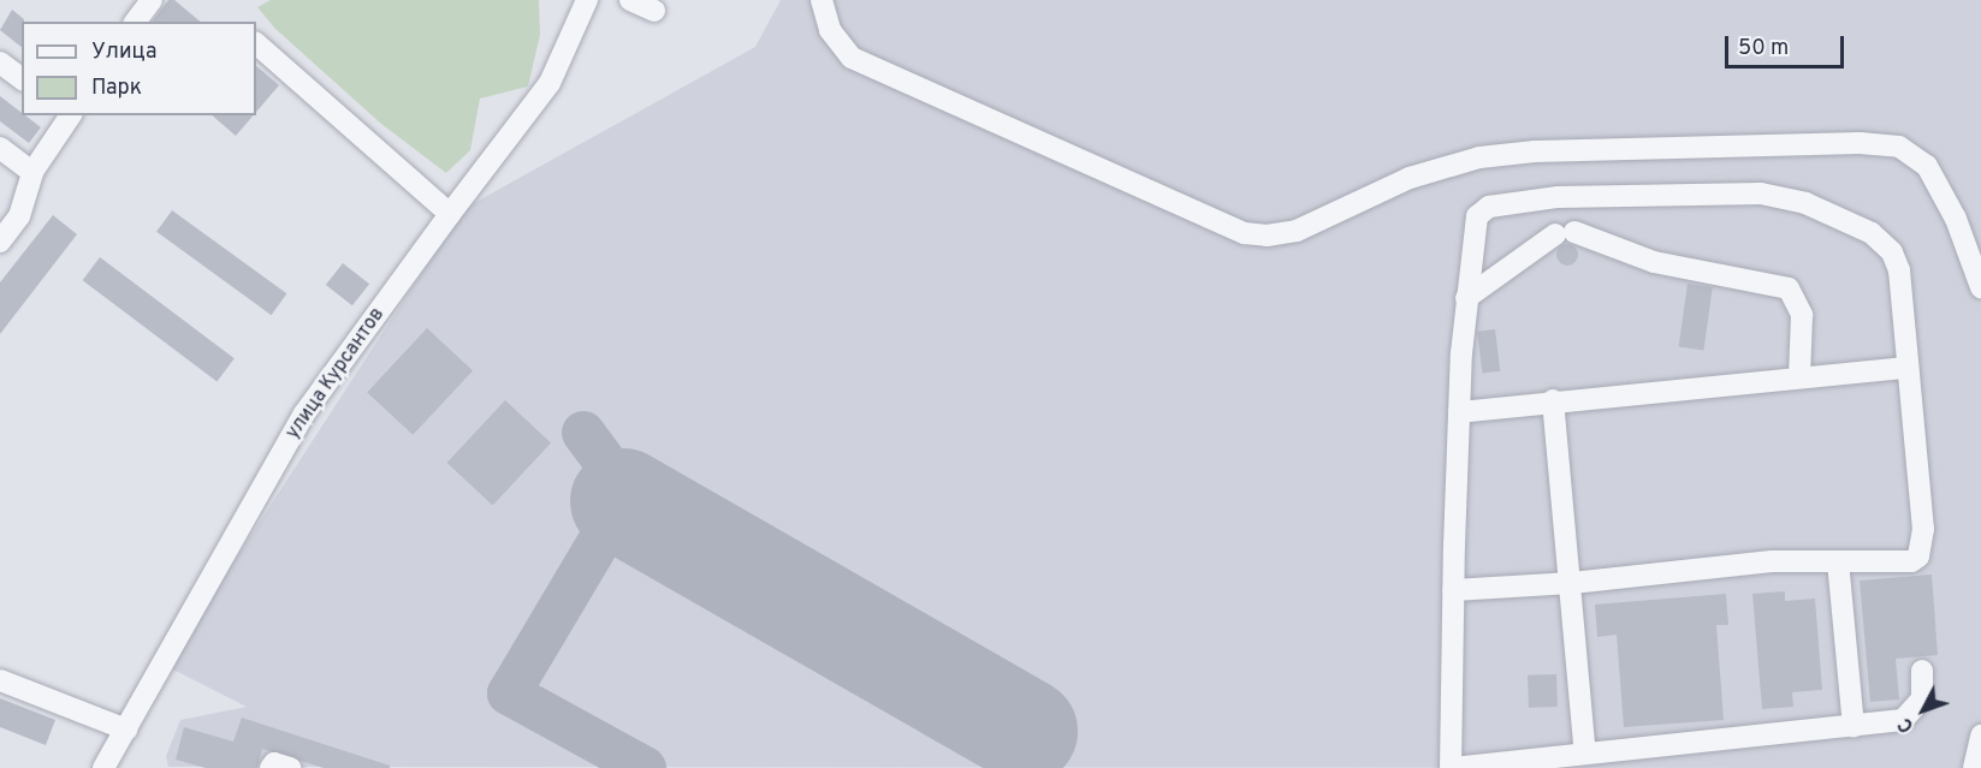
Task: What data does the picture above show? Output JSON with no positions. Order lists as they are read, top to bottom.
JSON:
{
  "streets": {
    "street": ["улица Курсантов"]
  },
  "legend": ["Улица", "Парк"],
  "scale_bar": "50 m",
  "north": "bottom left"
}
